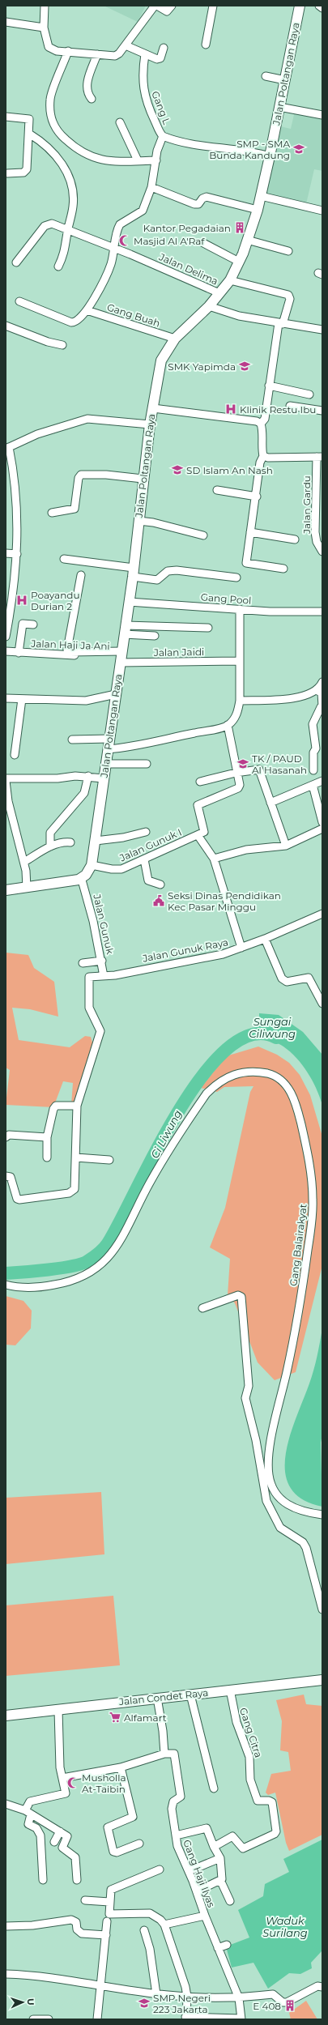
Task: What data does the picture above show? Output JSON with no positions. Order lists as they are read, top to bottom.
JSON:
{
  "streets": {
    "street": [
      "Jalan Poltangan Raya",
      "Gang L",
      "Jalan Delima",
      "Gang Buah",
      "Jalan Gardu",
      "Gang Pool",
      "Jalan Haji Ja Ani",
      "Jalan Jaidi",
      "Jalan Gunuk I",
      "Jalan Gunuk",
      "Jalan Gunuk Raya",
      "Gang Balairakyat",
      "Jalan Condet Raya",
      "Gang Citra",
      "Gang Haji Ilyas"
    ]
  },
  "crossings": [
    ["Jalan Poltangan Raya", "Gang L"],
    ["Jalan Poltangan Raya", "Jalan Delima"],
    ["Jalan Poltangan Raya", "Gang Buah"],
    ["Jalan Poltangan Raya", "Gang Pool"],
    ["Jalan Poltangan Raya", "Jalan Haji Ja Ani"],
    ["Jalan Poltangan Raya", "Jalan Jaidi"],
    ["Jalan Poltangan Raya", "Jalan Gunuk I"],
    ["Jalan Haji Ja Ani", "Jalan Jaidi"],
    ["Jalan Gunuk", "Jalan Gunuk Raya"],
    ["Jalan Condet Raya", "Gang Citra"]
  ],
  "water": ["Sungai Ciliwung", "Ci Liwung", "Waduk Surilang"],
  "places": {
    "school or university": [
      "SMP - SMA Bunda Kandung",
      "SMK Yapimda",
      "SD Islam An Nash",
      "TK / PAUD Al Hasanah",
      "SMP Negeri 223 Jakarta"
    ],
    "building": ["Kantor Pegadaian", "E 408"],
    "mosque": ["Masjid Al A'Raf", "Musholla At-Taibin"],
    "hospital": ["Klinik Restu Ibu", "Poayandu Durian 2"],
    "public building": ["Seksi Dinas Pendidikan Kec Pasar Minggu"],
    "supermarket": ["Alfamart"]
  },
  "north": "right"
}
